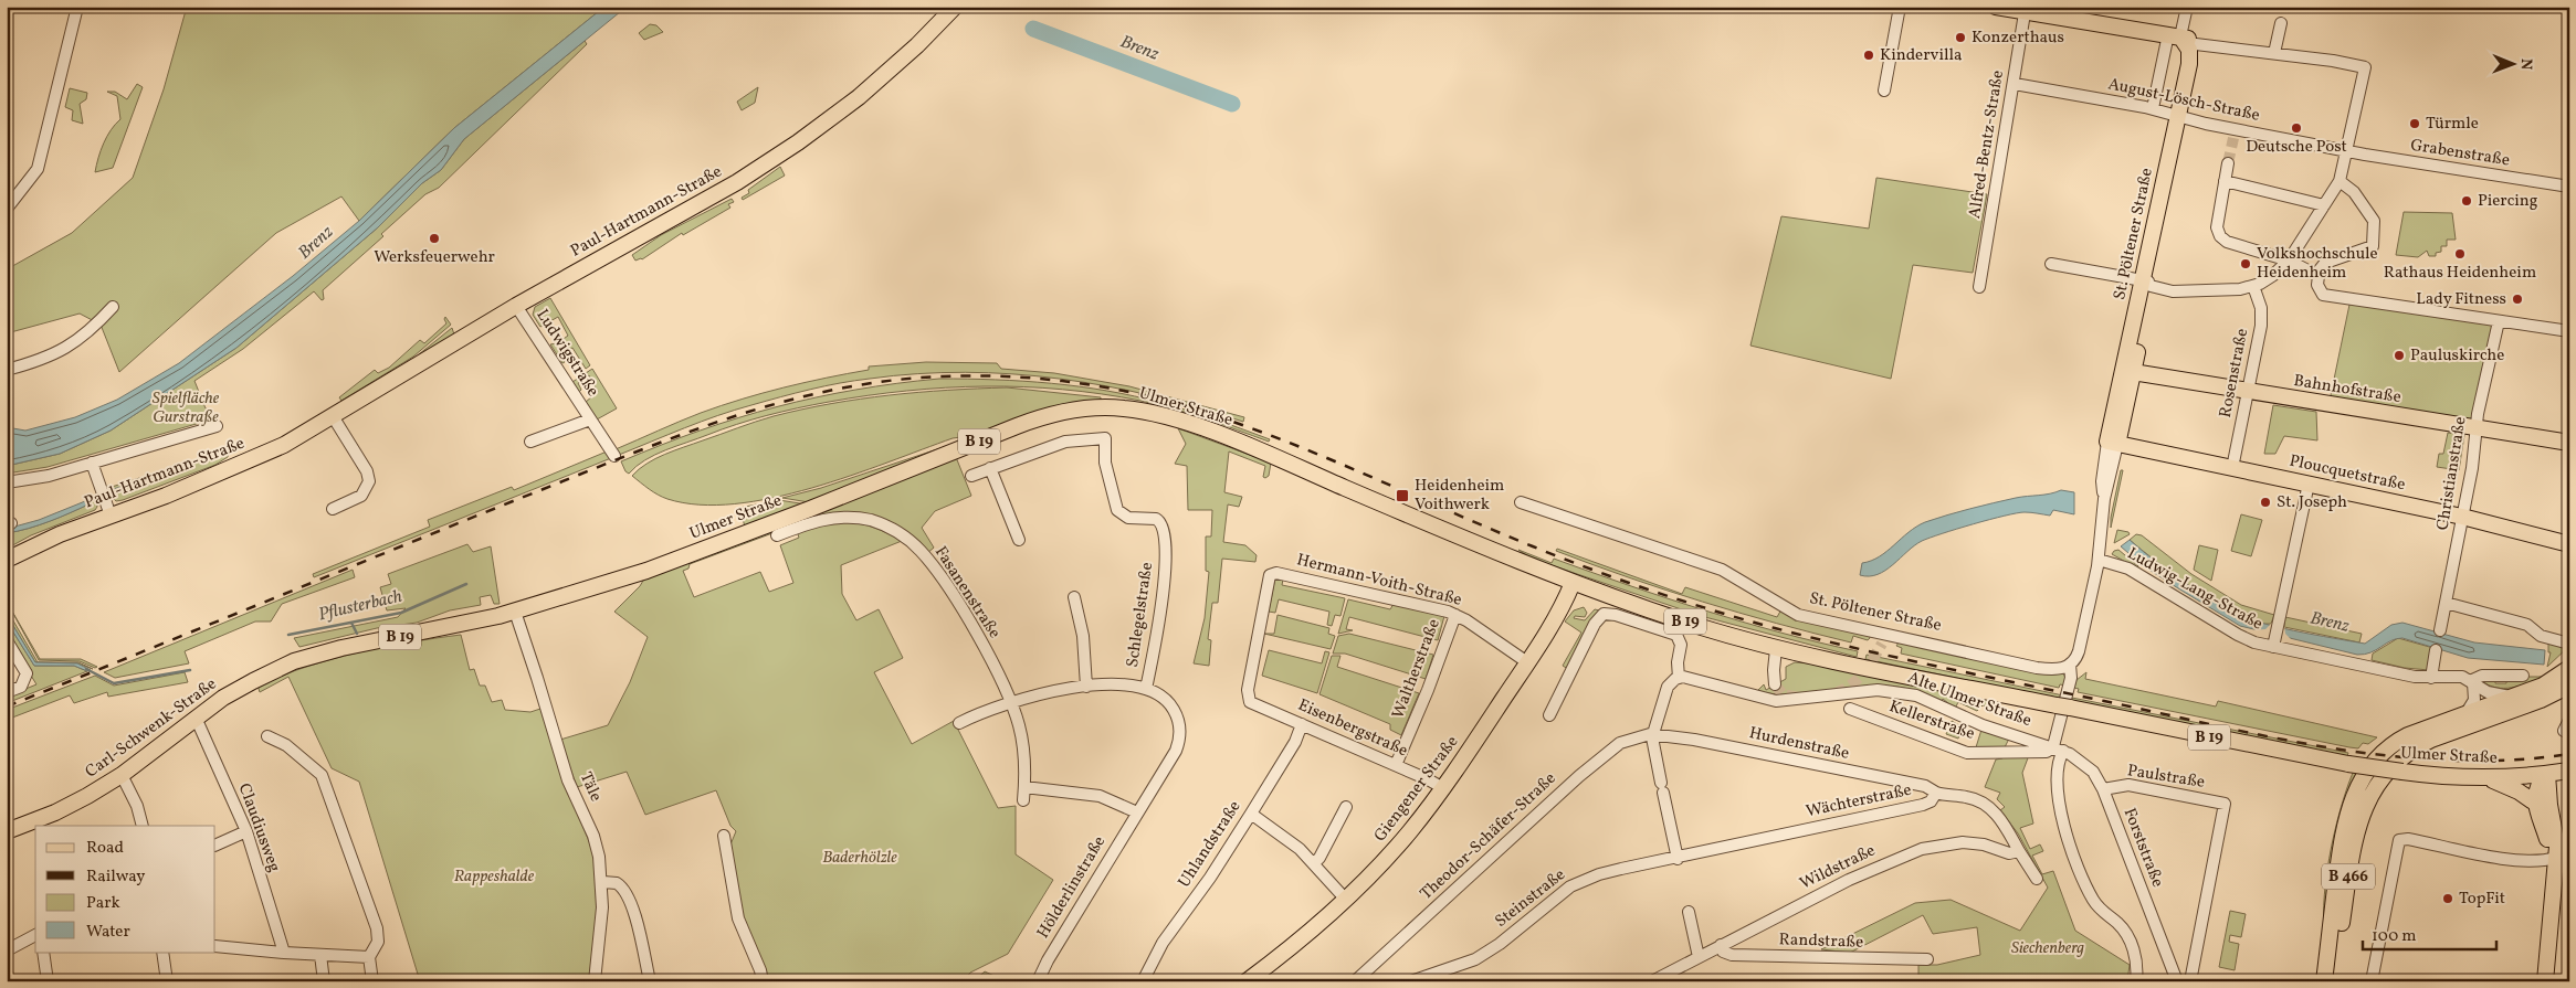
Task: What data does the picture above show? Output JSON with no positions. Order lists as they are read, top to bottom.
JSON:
{
  "streets": {
    "main road": [
      "Paul-Hartmann-Straße",
      "St. Pöltener Straße",
      "Bahnhofstraße",
      "Ulmer Straße",
      "B 19",
      "Ploucquetstraße",
      "Carl-Schwenk-Straße",
      "Giengener Straße",
      "B 466"
    ],
    "street": [
      "August-Lösch-Straße",
      "Alfred-Bentz-Straße",
      "Grabenstraße",
      "Ludwigstraße",
      "Rosenstraße",
      "Christianstraße",
      "Hermann-Voith-Straße",
      "Ludwig-Lang-Straße",
      "Fasanenstraße",
      "Schlegelstraße",
      "Waltherstraße",
      "Alte Ulmer Straße",
      "Kellerstraße",
      "Eisenbergstraße",
      "Hurdenstraße",
      "Paulstraße",
      "Täle",
      "Wächterstraße",
      "Claudiusweg",
      "Theodor-Schäfer-Straße",
      "Uhlandstraße",
      "Forststraße",
      "Wildstraße",
      "Hölderlinstraße",
      "Steinstraße",
      "Randstraße"
    ]
  },
  "crossings": [
    ["August-Lösch-Straße", "Alfred-Bentz-Straße"],
    ["August-Lösch-Straße", "Grabenstraße"],
    ["August-Lösch-Straße", "St. Pöltener Straße"],
    ["Paul-Hartmann-Straße", "Ludwigstraße"],
    ["St. Pöltener Straße", "Bahnhofstraße"],
    ["St. Pöltener Straße", "Ploucquetstraße"],
    ["St. Pöltener Straße", "Ludwig-Lang-Straße"],
    ["Rosenstraße", "Bahnhofstraße"],
    ["Rosenstraße", "Ploucquetstraße"],
    ["Bahnhofstraße", "Christianstraße"],
    ["Ulmer Straße", "B 19"],
    ["Ulmer Straße", "Carl-Schwenk-Straße"],
    ["Ulmer Straße", "Täle"],
    ["Ulmer Straße", "Giengener Straße"],
    ["B 19", "Giengener Straße"],
    ["Ploucquetstraße", "Christianstraße"],
    ["Hermann-Voith-Straße", "Waltherstraße"],
    ["Hermann-Voith-Straße", "Eisenbergstraße"],
    ["Hermann-Voith-Straße", "Giengener Straße"],
    ["Ludwig-Lang-Straße", "B 466"],
    ["Schlegelstraße", "Hölderlinstraße"],
    ["Waltherstraße", "Eisenbergstraße"],
    ["Alte Ulmer Straße", "Kellerstraße"],
    ["Alte Ulmer Straße", "Forststraße"],
    ["Kellerstraße", "Forststraße"],
    ["Carl-Schwenk-Straße", "Täle"],
    ["Carl-Schwenk-Straße", "Claudiusweg"],
    ["Eisenbergstraße", "Giengener Straße"],
    ["Eisenbergstraße", "Uhlandstraße"],
    ["Hurdenstraße", "Wächterstraße"],
    ["Hurdenstraße", "Theodor-Schäfer-Straße"],
    ["Paulstraße", "Forststraße"],
    ["Wächterstraße", "Wildstraße"],
    ["Wächterstraße", "Steinstraße"],
    ["Wildstraße", "Randstraße"]
  ],
  "water": ["Brenz", "Pflusterbach"],
  "parks": [
    "Spielfläche Gurstraße",
    "Baderhölzle",
    "Rappeshalde",
    "Siechenberg"
  ],
  "places": {
    "other": [
      "Konzerthaus",
      "Kindervilla",
      "Türmle",
      "Deutsche Post",
      "Piercing",
      "Werksfeuerwehr",
      "Rathaus Heidenheim",
      "Volkshochschule Heidenheim",
      "Lady Fitness",
      "Pauluskirche",
      "St. Joseph",
      "TopFit"
    ],
    "transit": ["Heidenheim Voithwerk"]
  },
  "legend": [
    "Road",
    "Railway",
    "Park",
    "Water"
  ],
  "scale_bar": "100 m",
  "north": "right"
}
